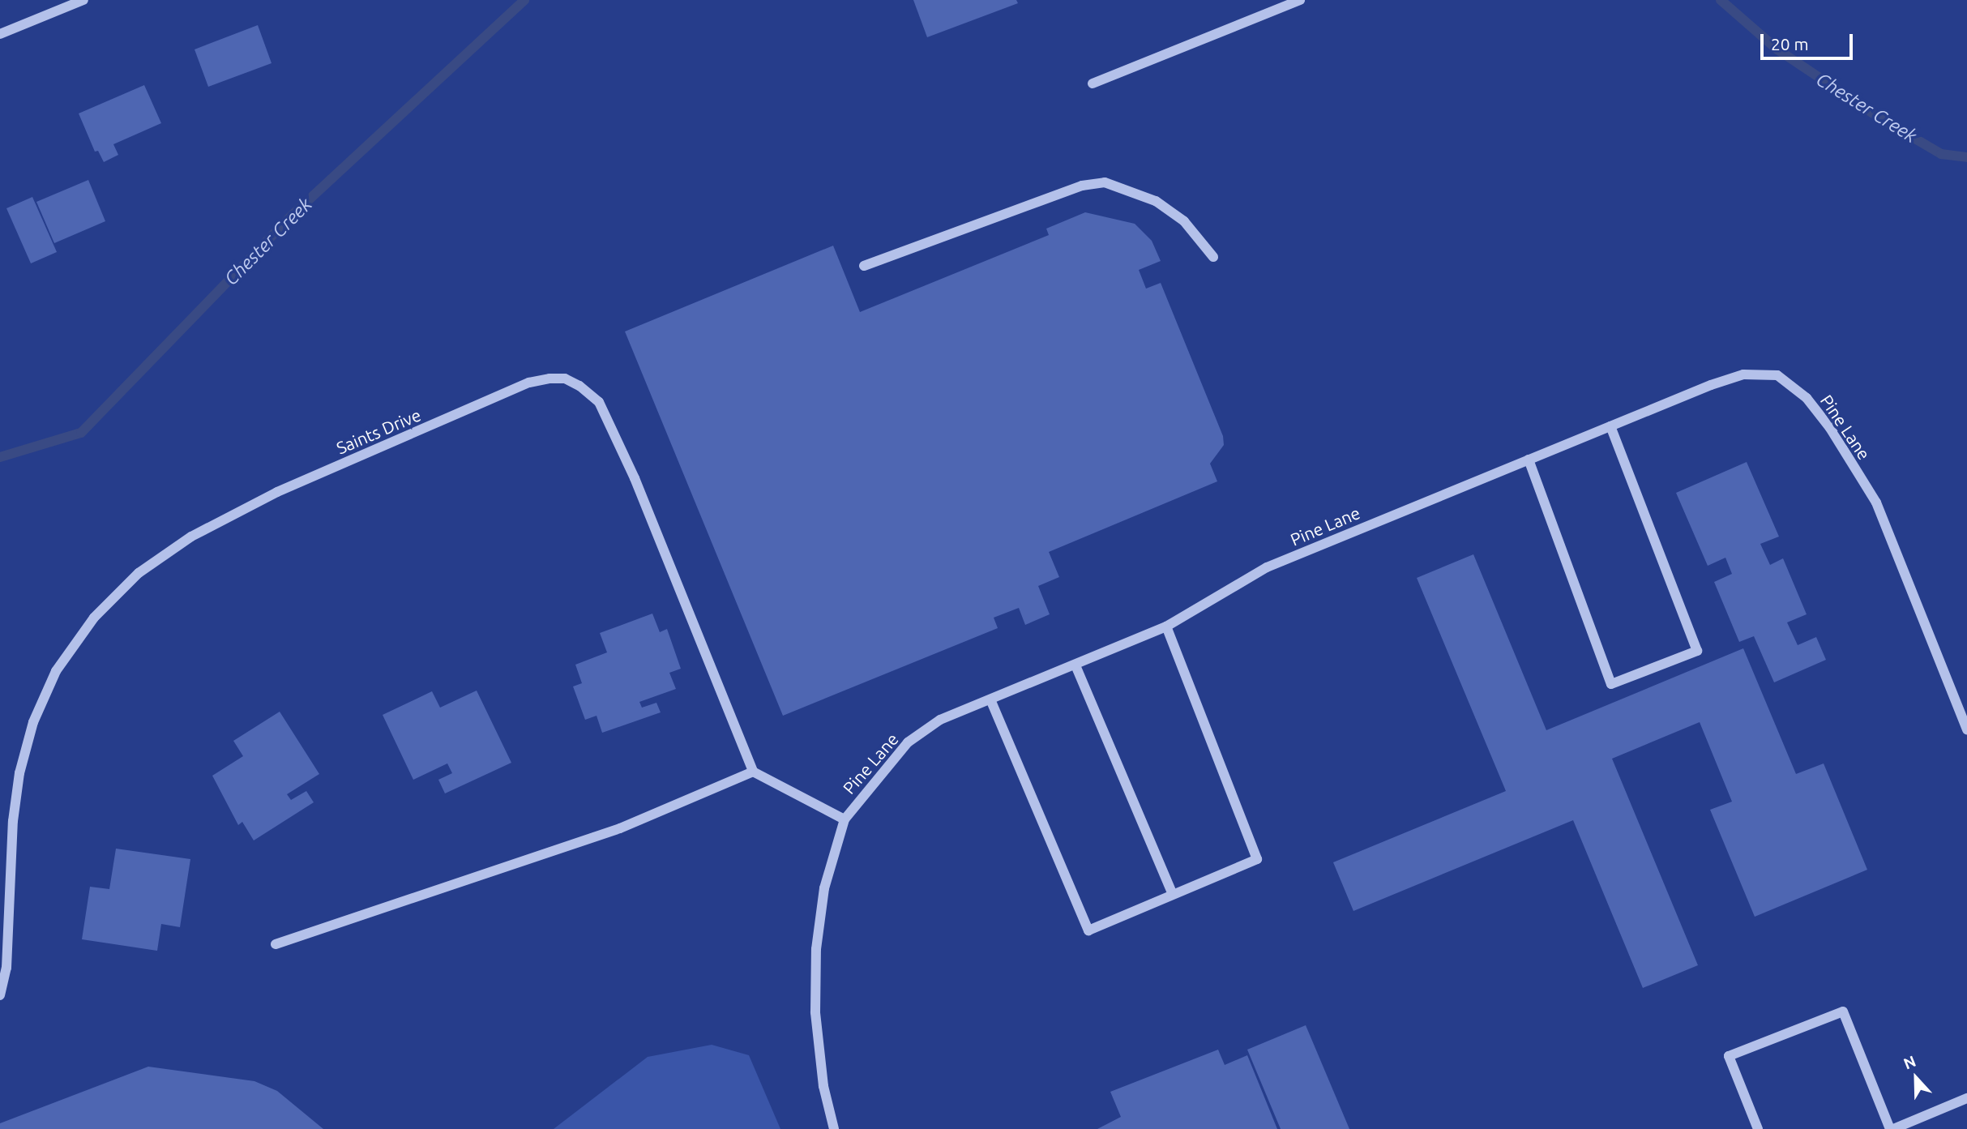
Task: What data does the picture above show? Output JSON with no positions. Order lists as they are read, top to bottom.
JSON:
{
  "streets": {
    "street": ["Pine Lane", "Saints Drive"]
  },
  "water": ["Chester Creek"],
  "scale_bar": "20 m",
  "north": "top"
}
